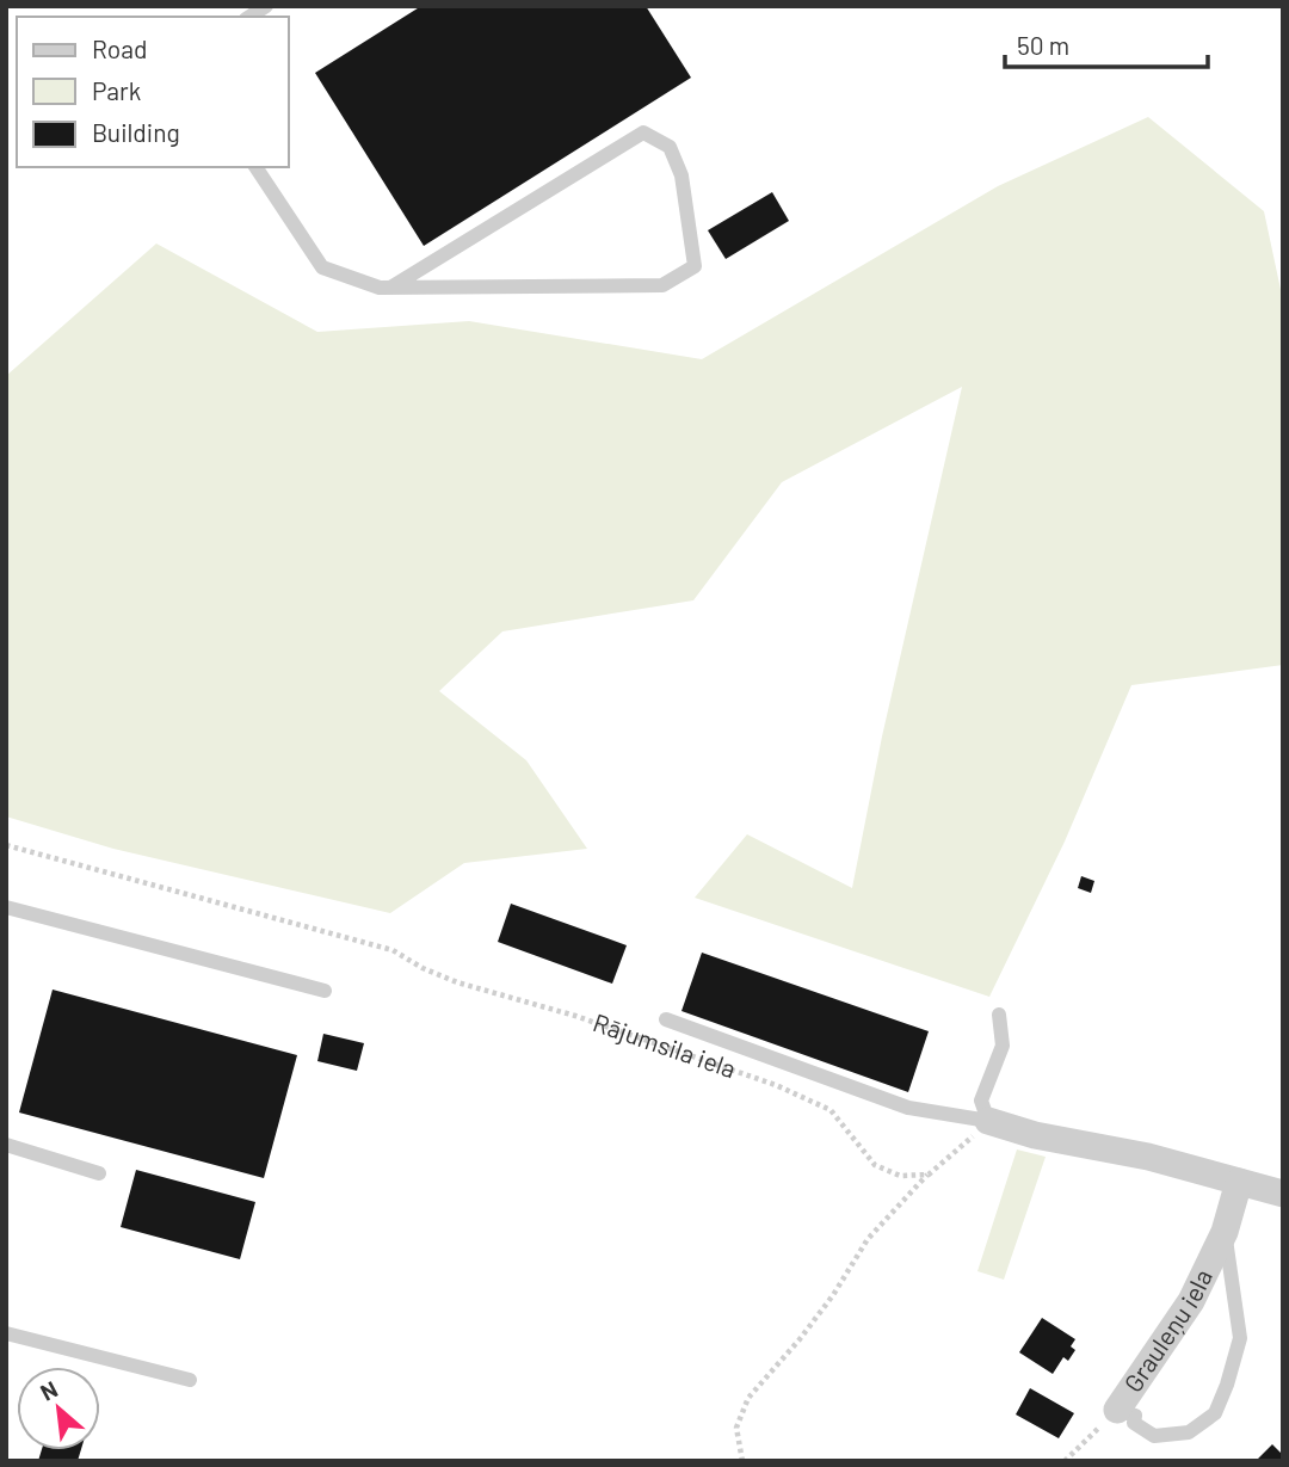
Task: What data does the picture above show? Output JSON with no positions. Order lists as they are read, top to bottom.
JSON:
{
  "streets": {
    "street": ["Grauleņu iela"],
    "path": ["Rājumsila iela"]
  },
  "legend": ["Road", "Park", "Building"],
  "scale_bar": "50 m",
  "north": "top left"
}
